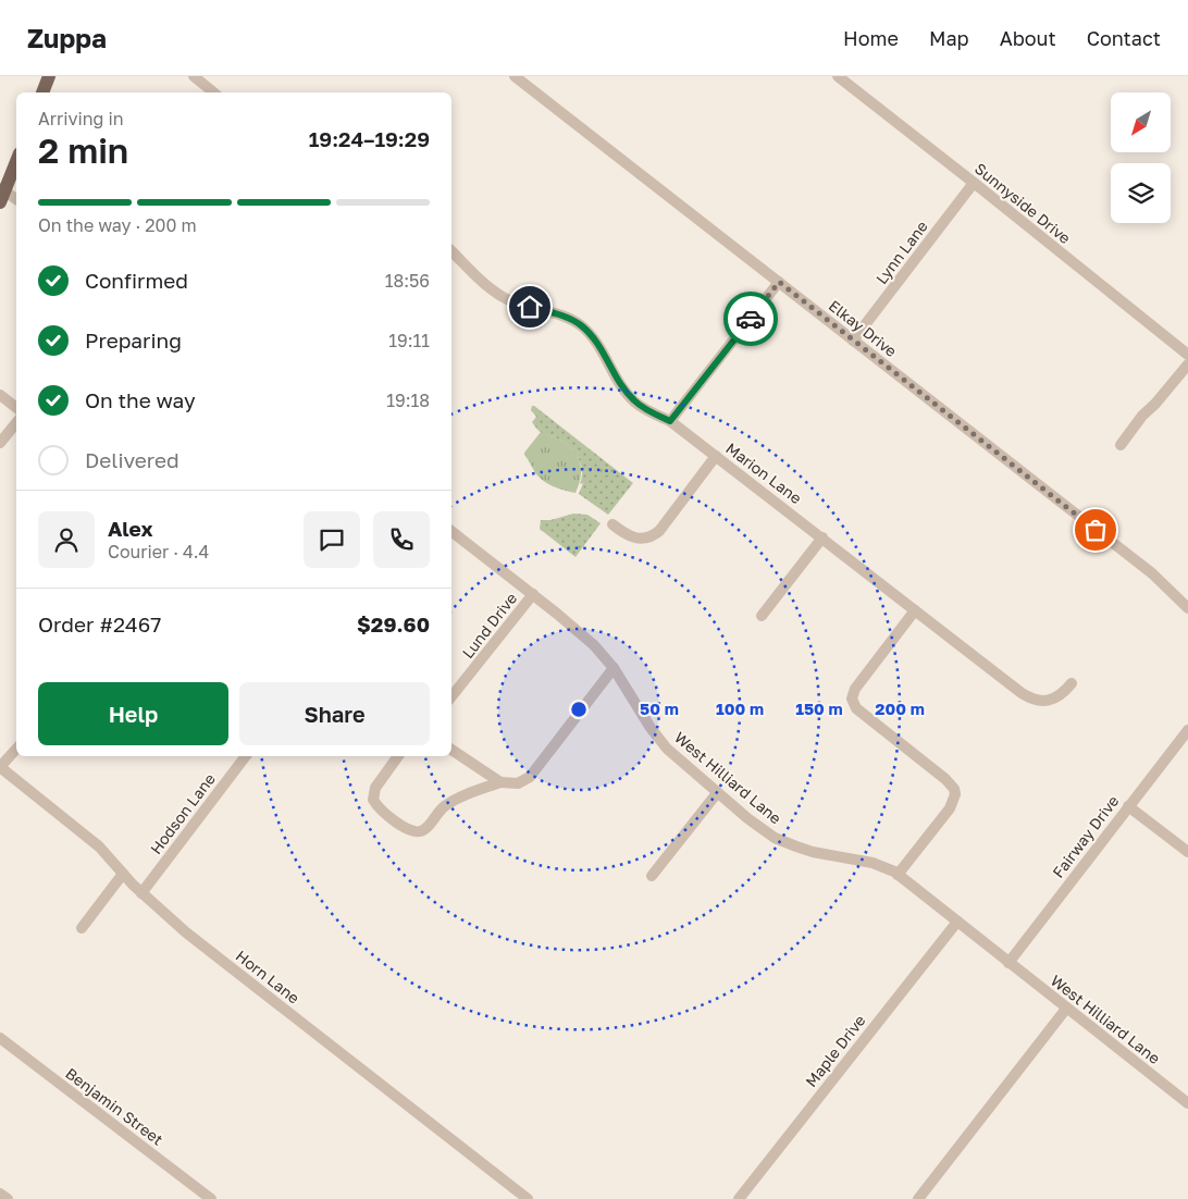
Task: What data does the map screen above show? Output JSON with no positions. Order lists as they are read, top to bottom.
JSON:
{
  "streets": {
    "street": [
      "Sunnyside Drive",
      "Lynn Lane",
      "Elkay Drive",
      "Marion Lane",
      "Lund Drive",
      "West Hilliard Lane",
      "Hodson Lane",
      "Fairway Drive",
      "Horn Lane",
      "Maple Drive",
      "Benjamin Street"
    ]
  },
  "crossings": [
    ["Sunnyside Drive", "Lynn Lane"],
    ["Lynn Lane", "Elkay Drive"],
    ["Lund Drive", "West Hilliard Lane"],
    ["West Hilliard Lane", "Fairway Drive"],
    ["West Hilliard Lane", "Maple Drive"],
    ["Hodson Lane", "Horn Lane"]
  ],
  "north": "bottom left",
  "page": {
    "header": "Zuppa",
    "nav": [
      "Home",
      "Map",
      "About",
      "Contact"
    ],
    "heading": ["2 min", "Arriving in", "19:24–19:29"],
    "panel": [
      "Alex",
      "Courier · 4.4",
      "Order #2467",
      "$29.60"
    ],
    "bar": "On the way · 200 m",
    "list": [
      ["Confirmed", "18:56"],
      ["Preparing", "19:11"],
      ["On the way", "19:18"],
      "Delivered"
    ],
    "buttons": ["Help", "Share"]
  },
  "rings": [
    "50 m",
    "100 m",
    "150 m",
    "200 m"
  ]
}
